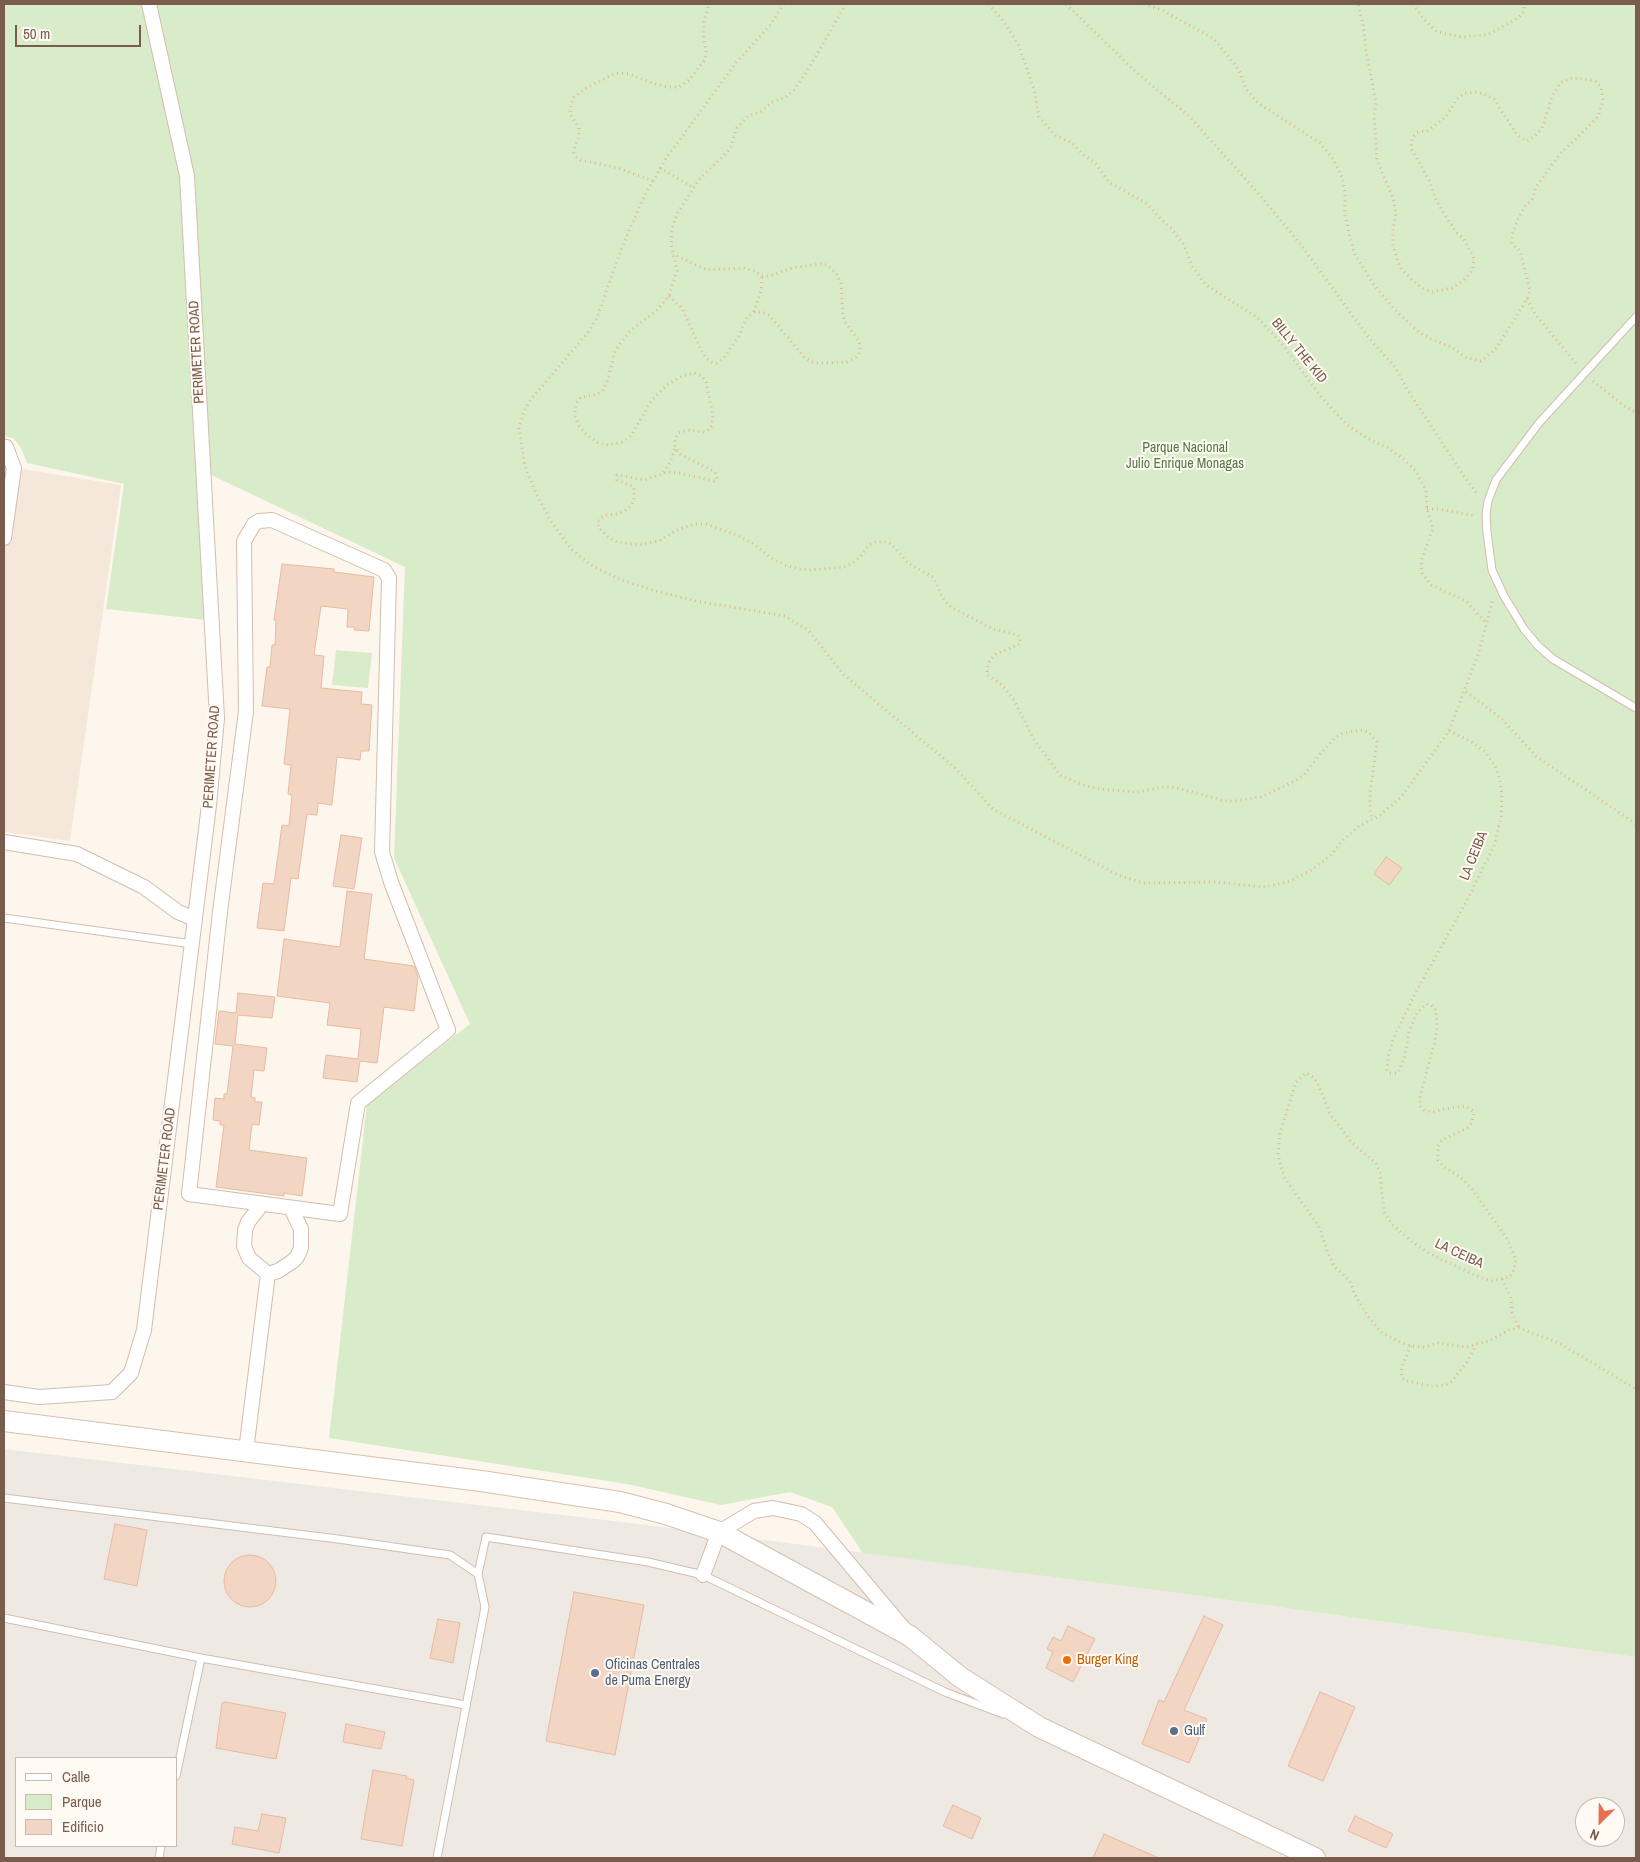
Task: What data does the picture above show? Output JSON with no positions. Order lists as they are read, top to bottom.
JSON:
{
  "streets": {
    "street": ["PERIMETER ROAD"],
    "path": ["BILLY THE KID", "LA CEIBA"]
  },
  "parks": ["Parque Nacional Julio Enrique Monagas"],
  "places": ["Burger King", "Oficinas Centrales de Puma Energy", "Gulf"],
  "legend": ["Calle", "Parque", "Edificio"],
  "scale_bar": "50 m",
  "north": "bottom left"
}
